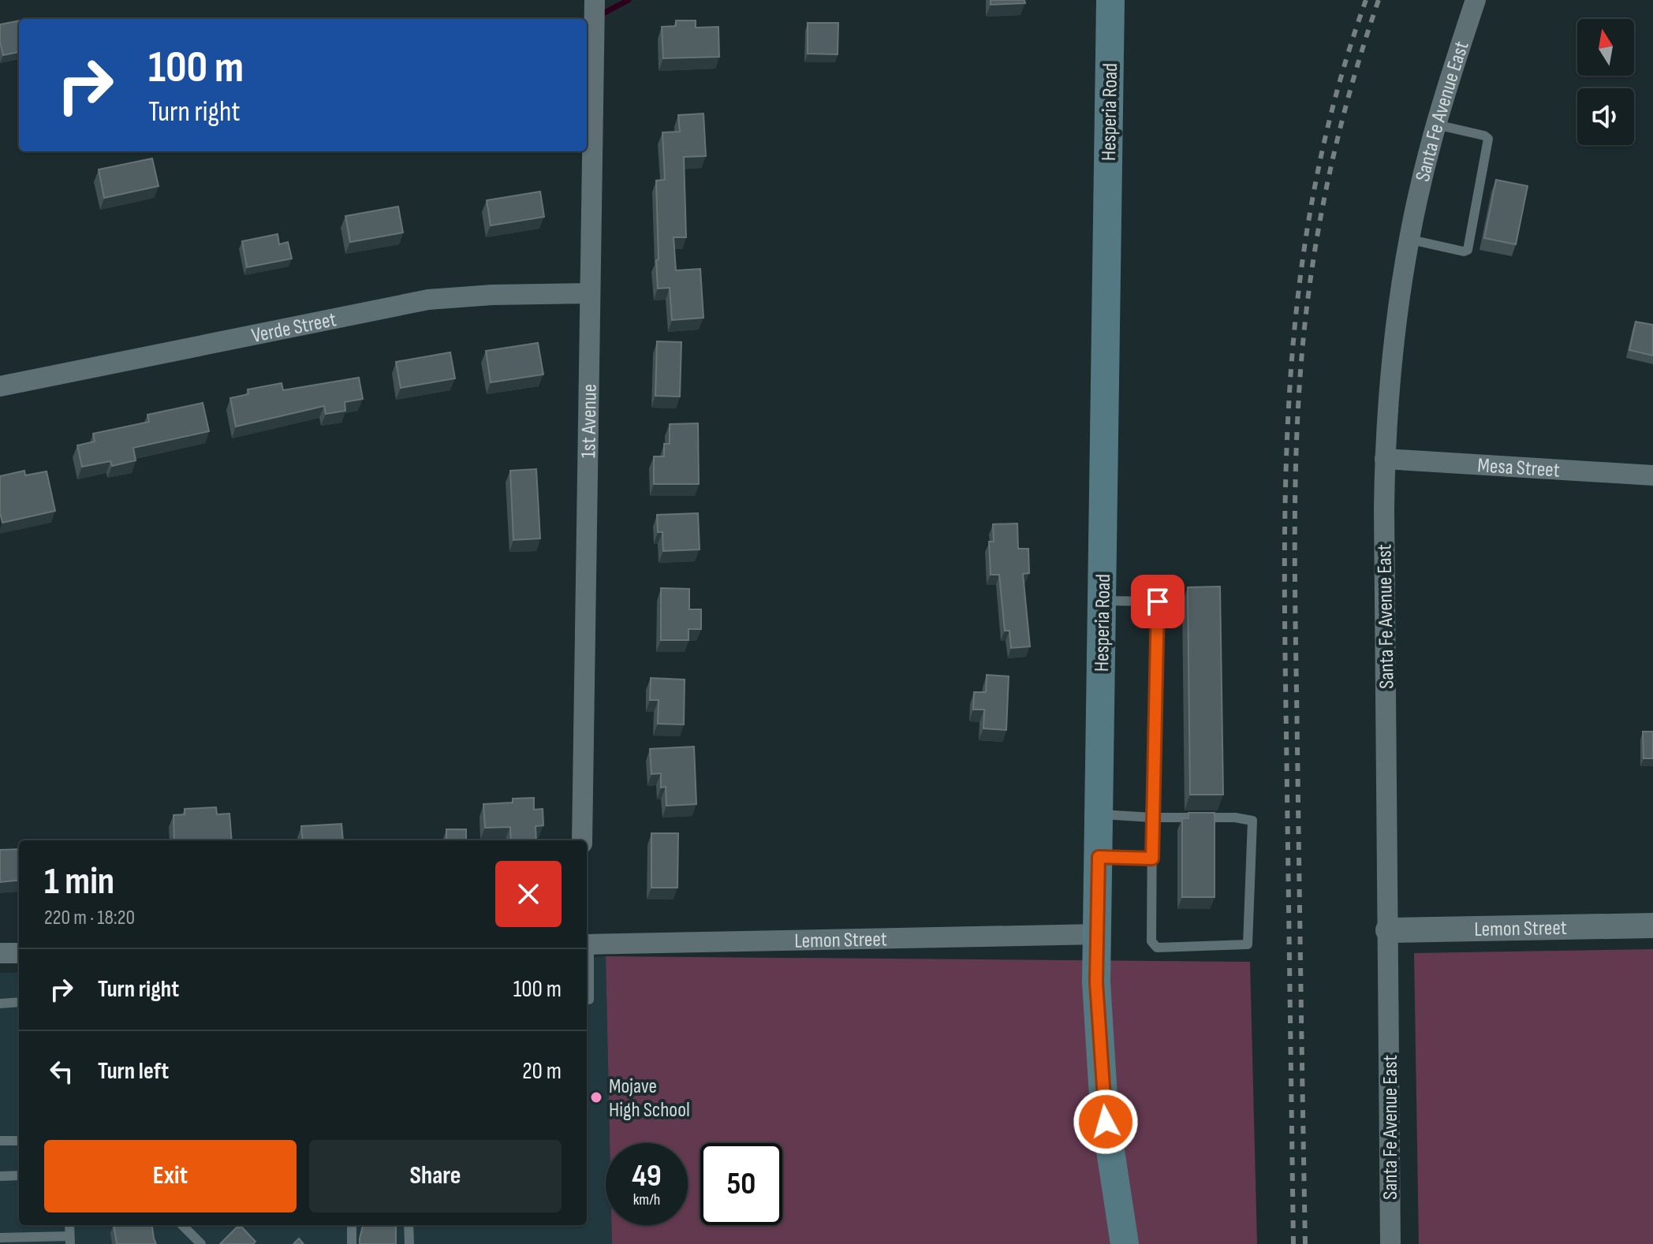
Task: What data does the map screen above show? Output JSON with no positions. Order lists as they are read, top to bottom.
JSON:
{
  "streets": {
    "main road": ["Hesperia Road"],
    "street": [
      "Santa Fe Avenue East",
      "Verde Street",
      "1st Avenue",
      "Mesa Street",
      "Lemon Street"
    ]
  },
  "crossings": [
    ["Hesperia Road", "Lemon Street"],
    ["Santa Fe Avenue East", "Mesa Street"],
    ["Santa Fe Avenue East", "Lemon Street"],
    ["Verde Street", "1st Avenue"]
  ],
  "places": ["Mojave High School"],
  "north": "top",
  "page": {
    "turn": ["100 m", "Turn right"],
    "heading": ["1 min", "220 m · 18:20"],
    "list": [
      {
        "name": "Turn right",
        "value": "100 m"
      },
      {
        "name": "Turn left",
        "value": "20 m"
      }
    ],
    "buttons": ["Exit", "Share"],
    "speed": "49 km/h",
    "limit": "50"
  }
}
